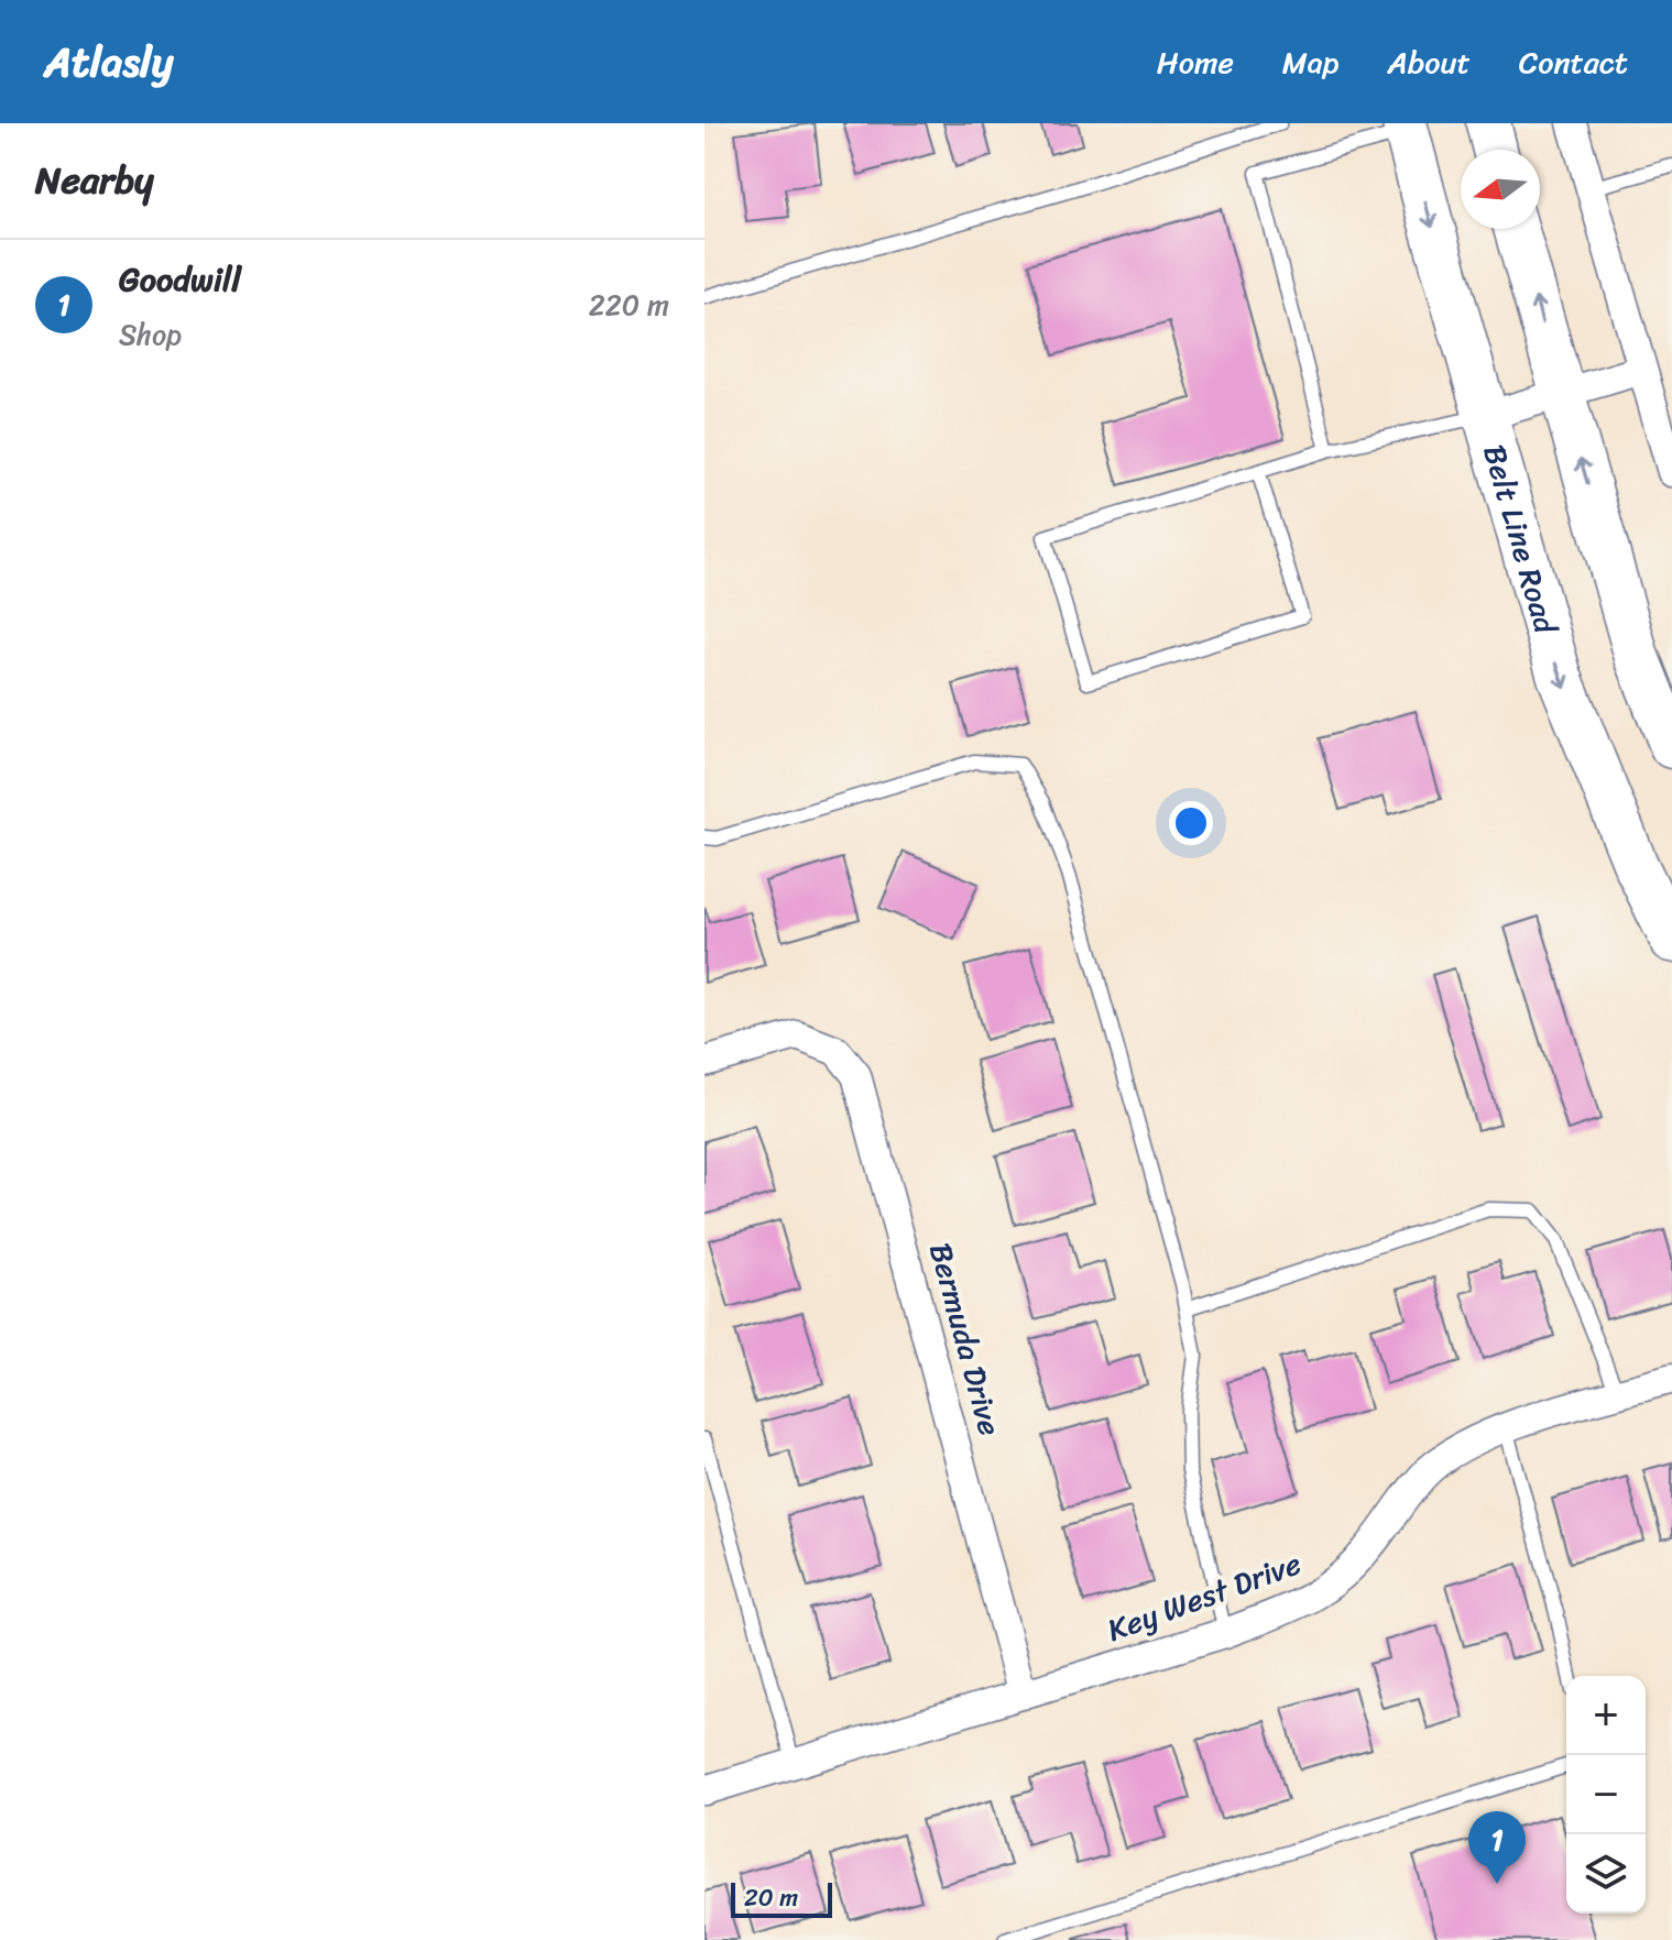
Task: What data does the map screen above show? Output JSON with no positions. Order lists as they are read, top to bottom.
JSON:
{
  "streets": {
    "main road": ["Belt Line Road"],
    "street": ["Bermuda Drive", "Key West Drive"]
  },
  "crossings": [
    ["Bermuda Drive", "Key West Drive"]
  ],
  "scale_bar": "20 m",
  "north": "left",
  "page": {
    "header": "Atlasly",
    "nav": [
      "Home",
      "Map",
      "About",
      "Contact"
    ],
    "heading": "Nearby",
    "list": [
      {
        "mark": "1",
        "name": "Goodwill",
        "note": "Shop",
        "value": "220 m"
      }
    ],
    "map_buttons": ["+", "−"],
    "pins": "1",
    "scale": "20 m"
  }
}
